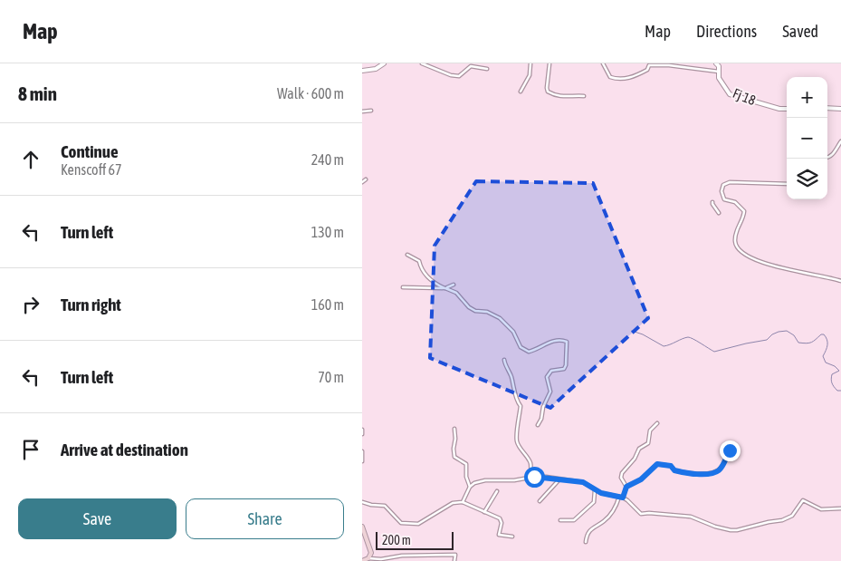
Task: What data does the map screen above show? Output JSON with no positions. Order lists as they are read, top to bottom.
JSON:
{
  "streets": {
    "street": ["Fj 18"]
  },
  "scale_bar": "200 m",
  "page": {
    "header": "Map",
    "nav": ["Map", "Directions", "Saved"],
    "heading": ["8 min", "Walk · 600 m"],
    "map_buttons": ["+", "−"],
    "list": [
      ["Continue", "Kenscoff 67", "240 m"],
      ["Turn left", "130 m"],
      ["Turn right", "160 m"],
      ["Turn left", "70 m"],
      "Arrive at destination"
    ],
    "buttons": ["Save", "Share"],
    "scale": "200 m"
  }
}
